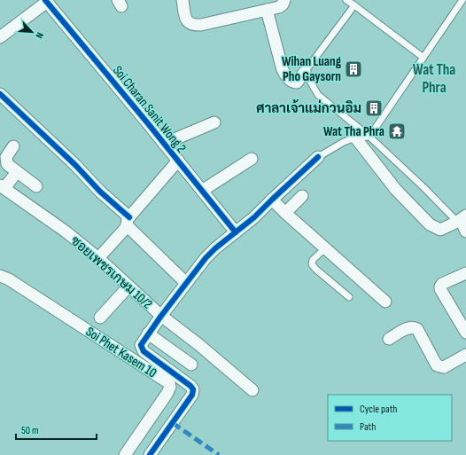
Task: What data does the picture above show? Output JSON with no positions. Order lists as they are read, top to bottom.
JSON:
{
  "streets": {
    "street": ["Soi Charan Sanit Wong 2", "ซอยเพชรเกษม 10/2", "Soi Phet Kasem 10"]
  },
  "districts": ["Wat Tha Phra"],
  "places": {
    "building": ["Wihan Luang Pho Gaysorn", "ศาลาเจ้าแม่กวนอิม"],
    "temple": ["Wat Tha Phra"]
  },
  "legend": ["Cycle path", "Path"],
  "scale_bar": "50 m",
  "north": "bottom right"
}
